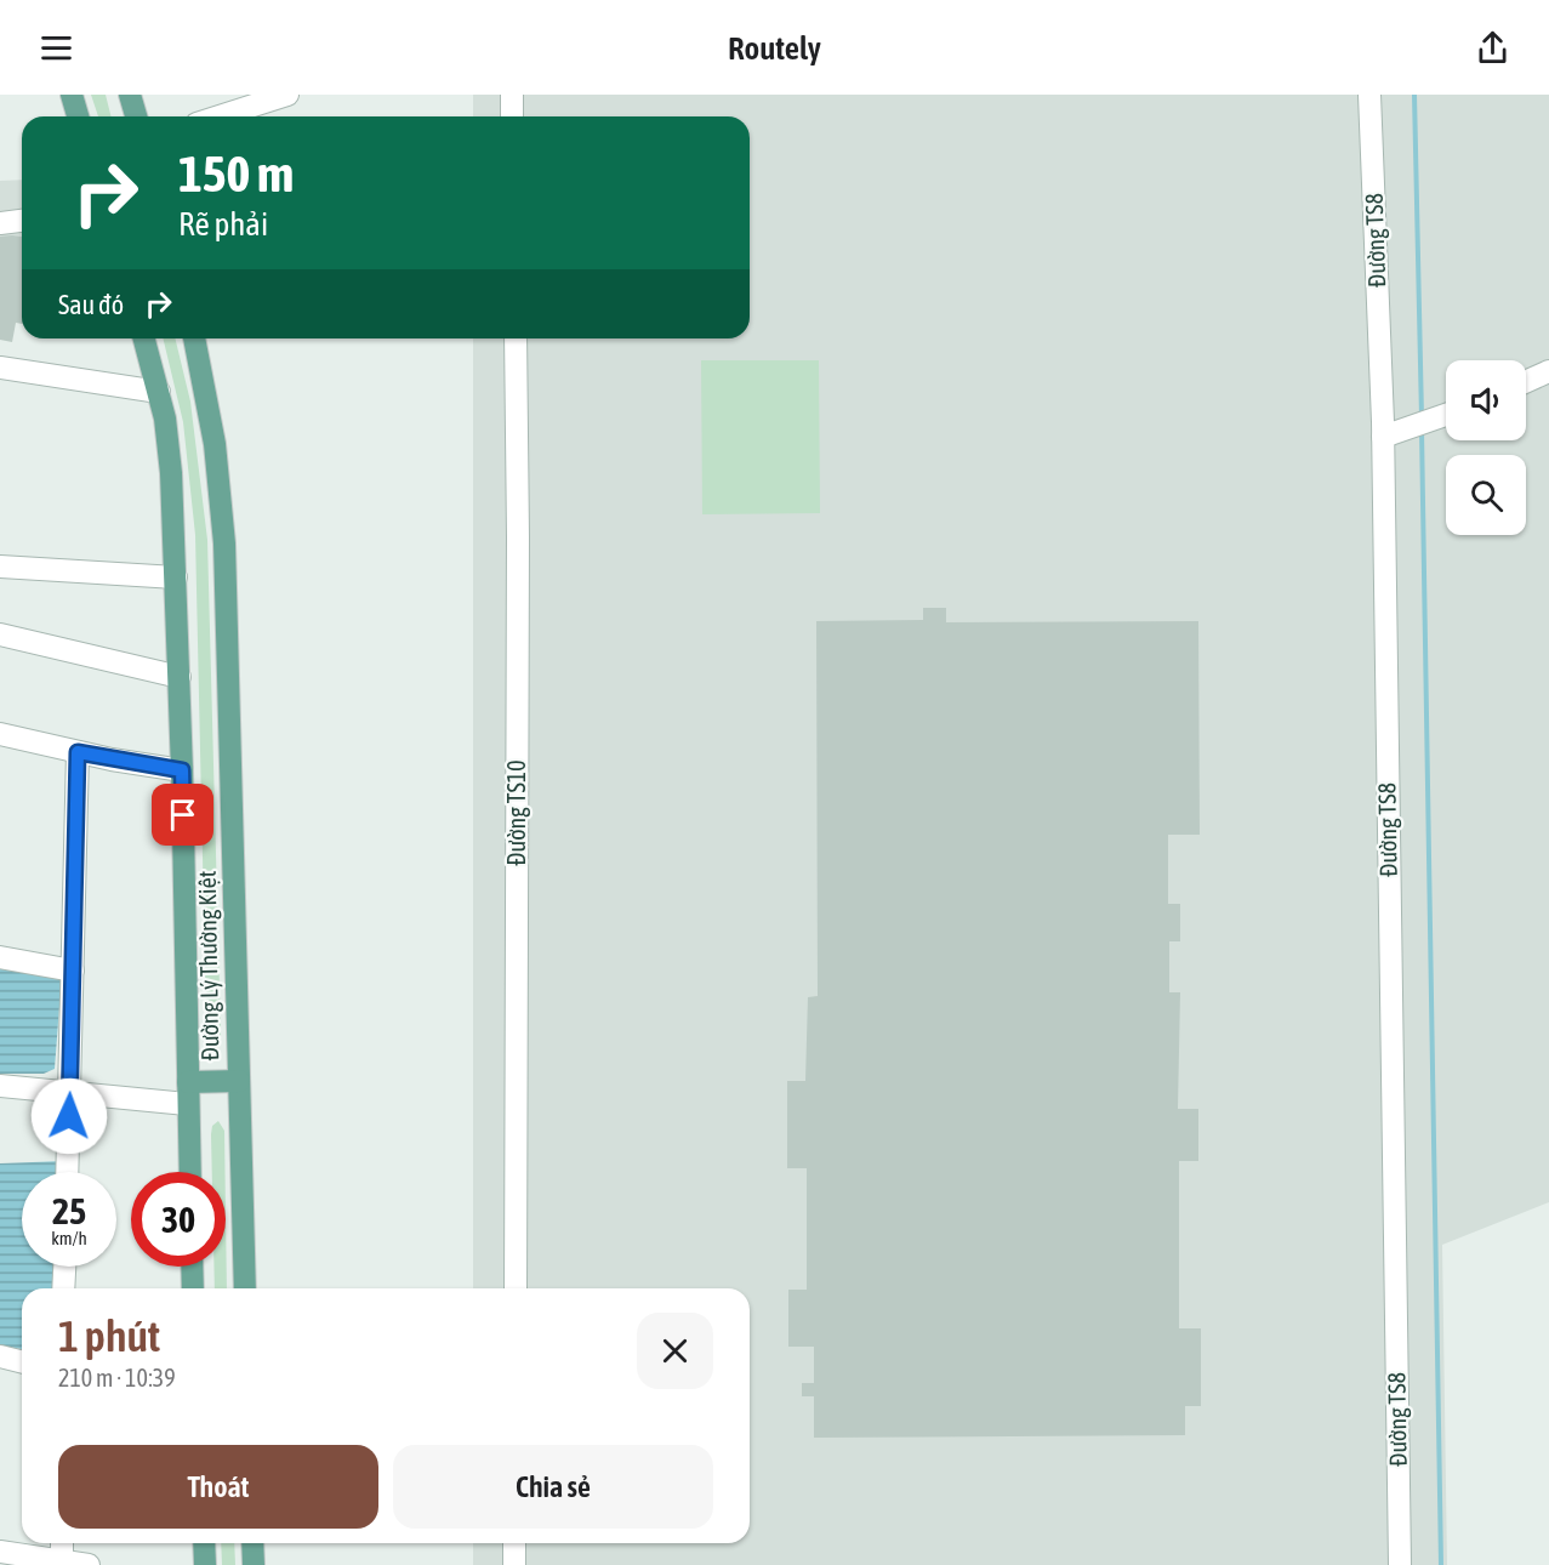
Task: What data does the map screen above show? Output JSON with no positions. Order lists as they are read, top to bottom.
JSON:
{
  "streets": {
    "main road": ["Đường Lý Thường Kiệt"],
    "street": ["Đường TS8", "Đường TS10"]
  },
  "page": {
    "header": "Routely",
    "turn": ["150 m", "Rẽ phải"],
    "then": "Sau đó",
    "speed": "25 km/h",
    "limit": "30",
    "heading": ["1 phút", "210 m · 10:39"],
    "buttons": ["Thoát", "Chia sẻ"]
  }
}
